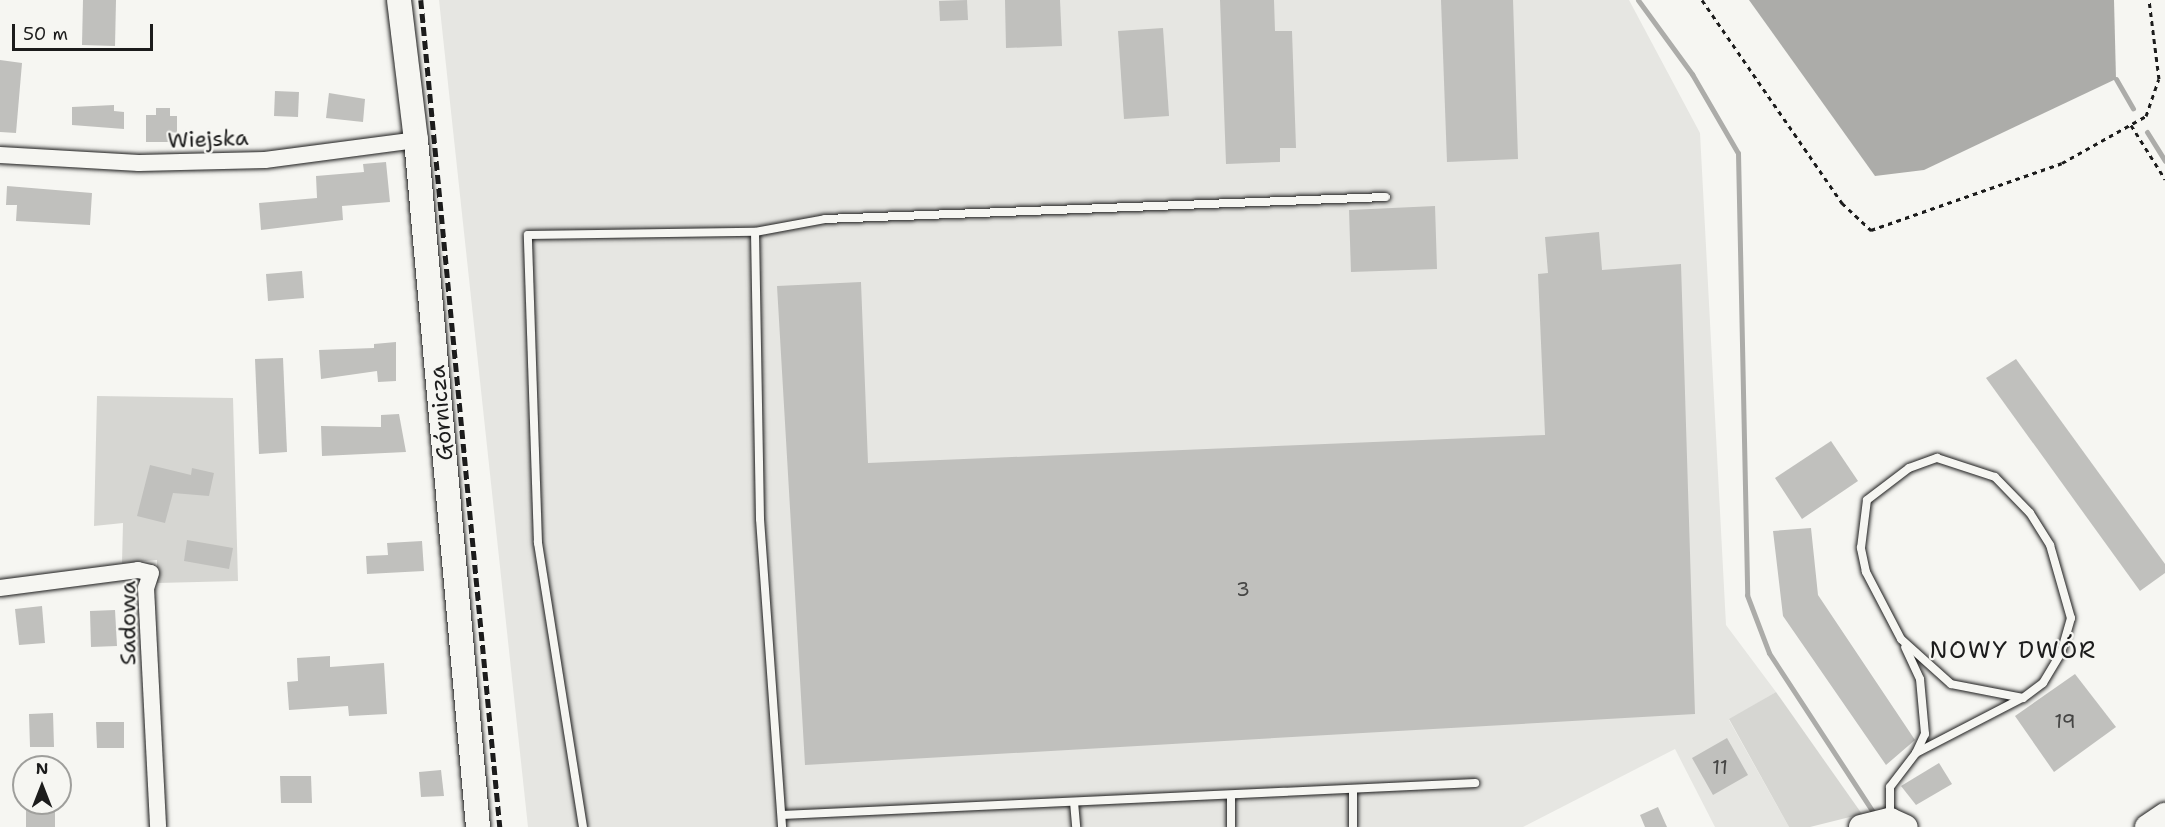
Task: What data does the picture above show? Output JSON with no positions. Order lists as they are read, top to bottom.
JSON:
{
  "streets": {
    "street": ["Wiejska", "Górnicza", "Sadowa"]
  },
  "crossings": [
    ["Wiejska", "Górnicza"]
  ],
  "districts": ["NOWY DWÓR"],
  "house_numbers": ["3", "19", "11"],
  "scale_bar": "50 m",
  "north": "top"
}
